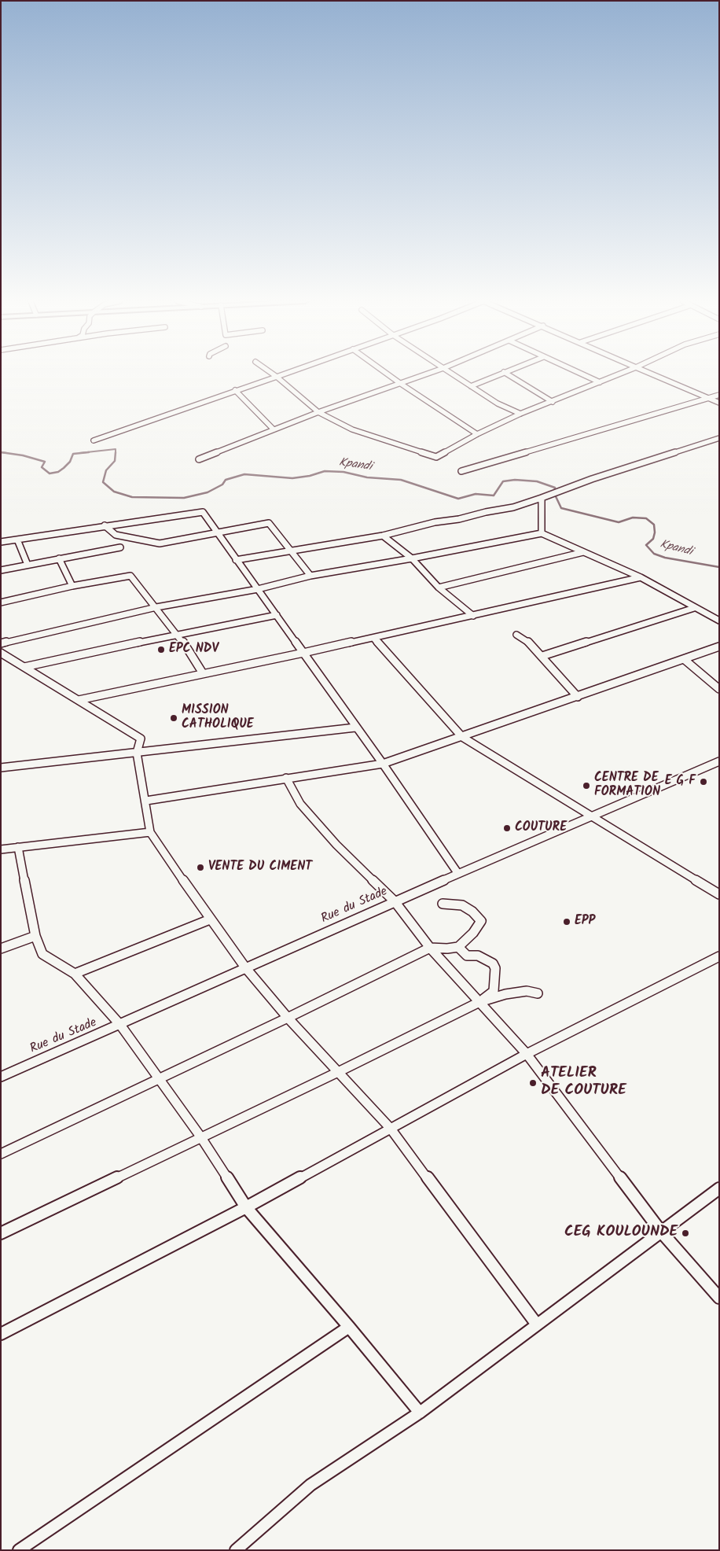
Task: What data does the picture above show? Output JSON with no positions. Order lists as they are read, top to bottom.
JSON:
{
  "streets": {
    "street": ["Rue du Stade"]
  },
  "water": ["Kpandi"],
  "places": [
    "EPC NDV",
    "MISSION CATHOLIQUE",
    "E G F",
    "CENTRE DE FORMATION",
    "COUTURE",
    "VENTE DU CIMENT",
    "EPP",
    "ATELIER DE COUTURE",
    "CEG KOULOUNDE"
  ]
}
